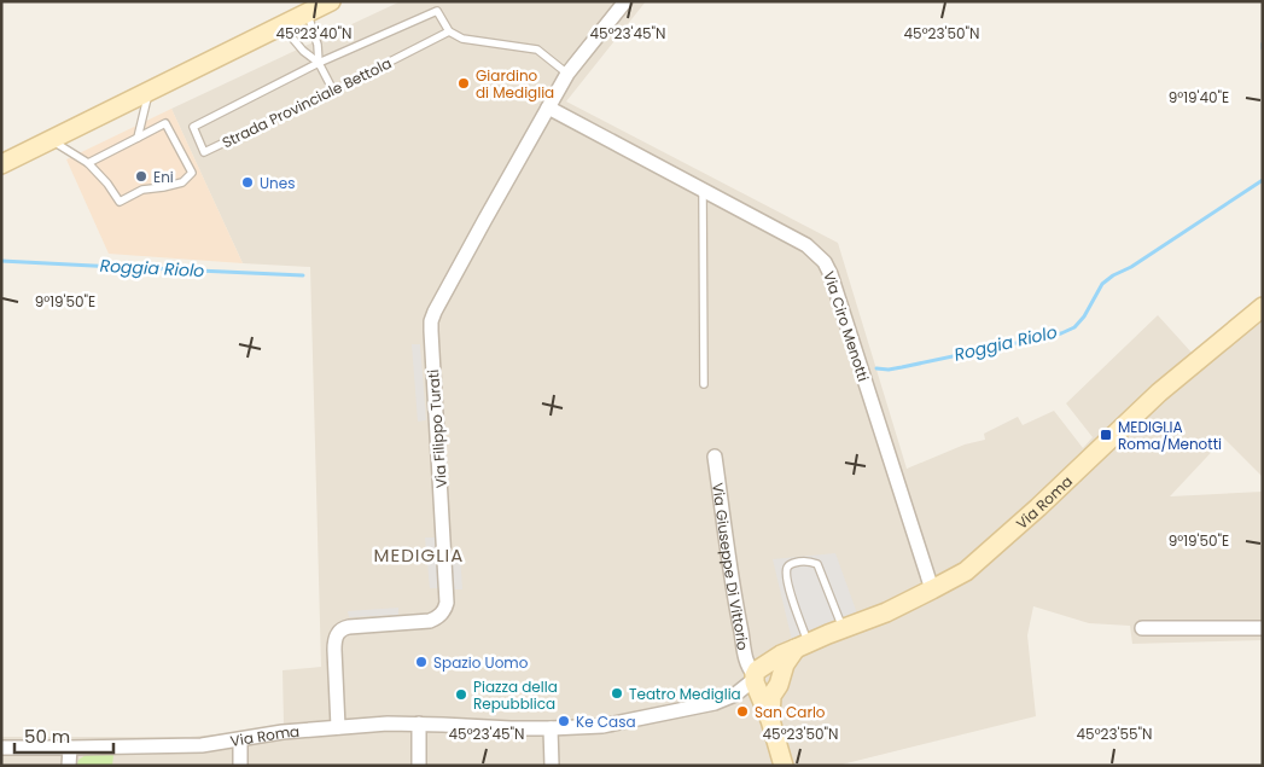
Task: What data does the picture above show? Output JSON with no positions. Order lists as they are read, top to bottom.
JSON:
{
  "streets": {
    "street": [
      "Via Ciro Menotti",
      "Via Filippo Turati",
      "Via Roma",
      "Via Giuseppe Di Vittorio"
    ],
    "lane": ["Strada Provinciale Bettola"]
  },
  "crossings": [
    ["Via Ciro Menotti", "Via Filippo Turati"],
    ["Via Ciro Menotti", "Via Roma"],
    ["Via Filippo Turati", "Via Roma"],
    ["Via Roma", "Via Giuseppe Di Vittorio"]
  ],
  "districts": ["MEDIGLIA"],
  "water": ["Roggia Riolo"],
  "places": {
    "other": [
      "Giardino di Mediglia",
      "Eni",
      "Unes",
      "Spazio Uomo",
      "Teatro Mediglia",
      "Piazza della Repubblica",
      "San Carlo",
      "Ke Casa"
    ],
    "transit": ["MEDIGLIA Roma/Menotti"]
  },
  "scale_bar": "50 m",
  "coordinates": [
    "45°23'40\"N",
    "45°23'45\"N",
    "45°23'50\"N",
    "9°19'40\"E",
    "9°19'50\"E",
    "45°23'55\"N"
  ]
}
